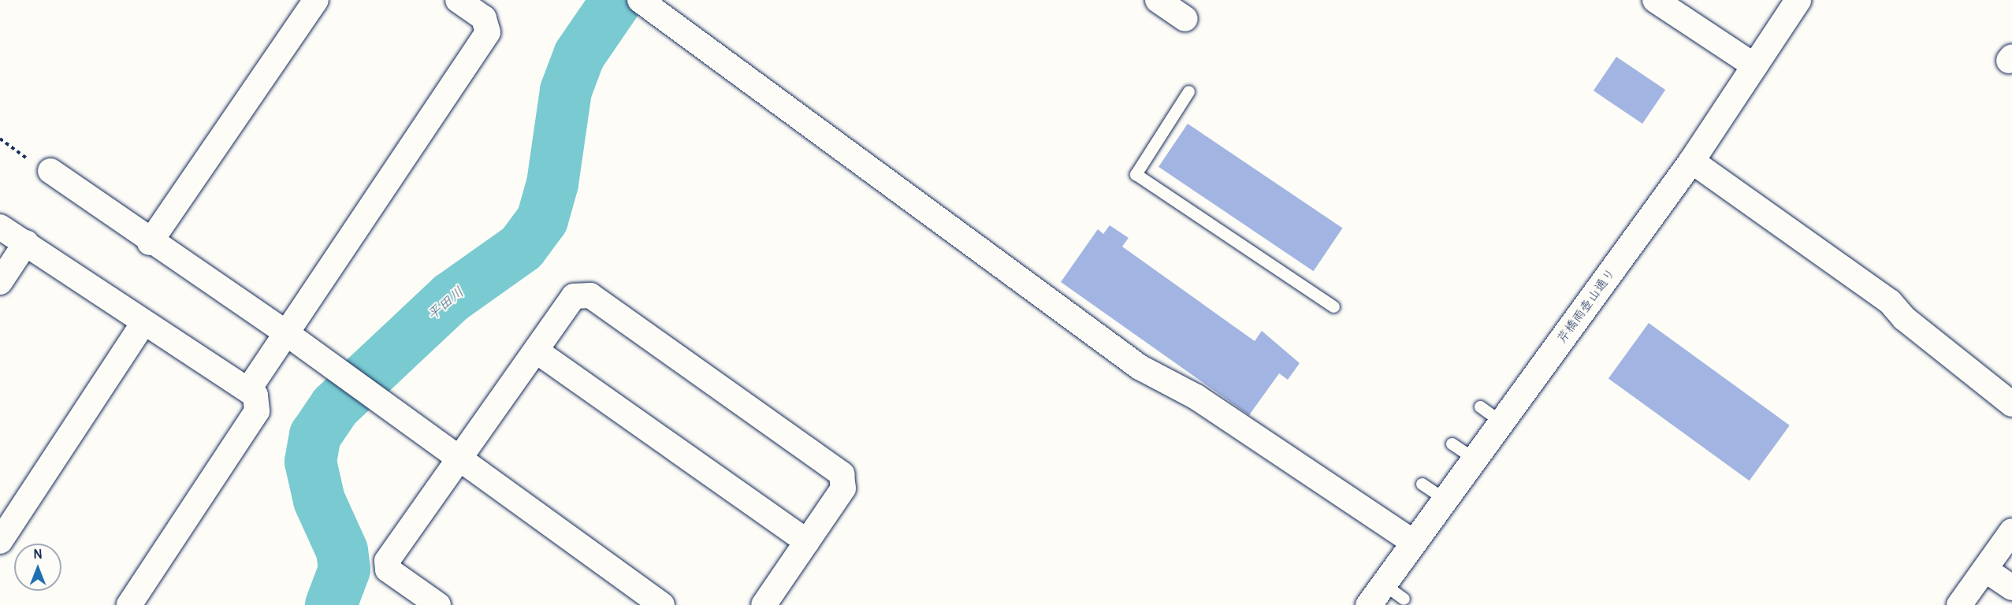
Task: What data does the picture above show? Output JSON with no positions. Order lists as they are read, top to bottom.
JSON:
{
  "streets": {
    "main road": ["芹橋雨壺山通り"]
  },
  "water": ["平田川"],
  "north": "top"
}
